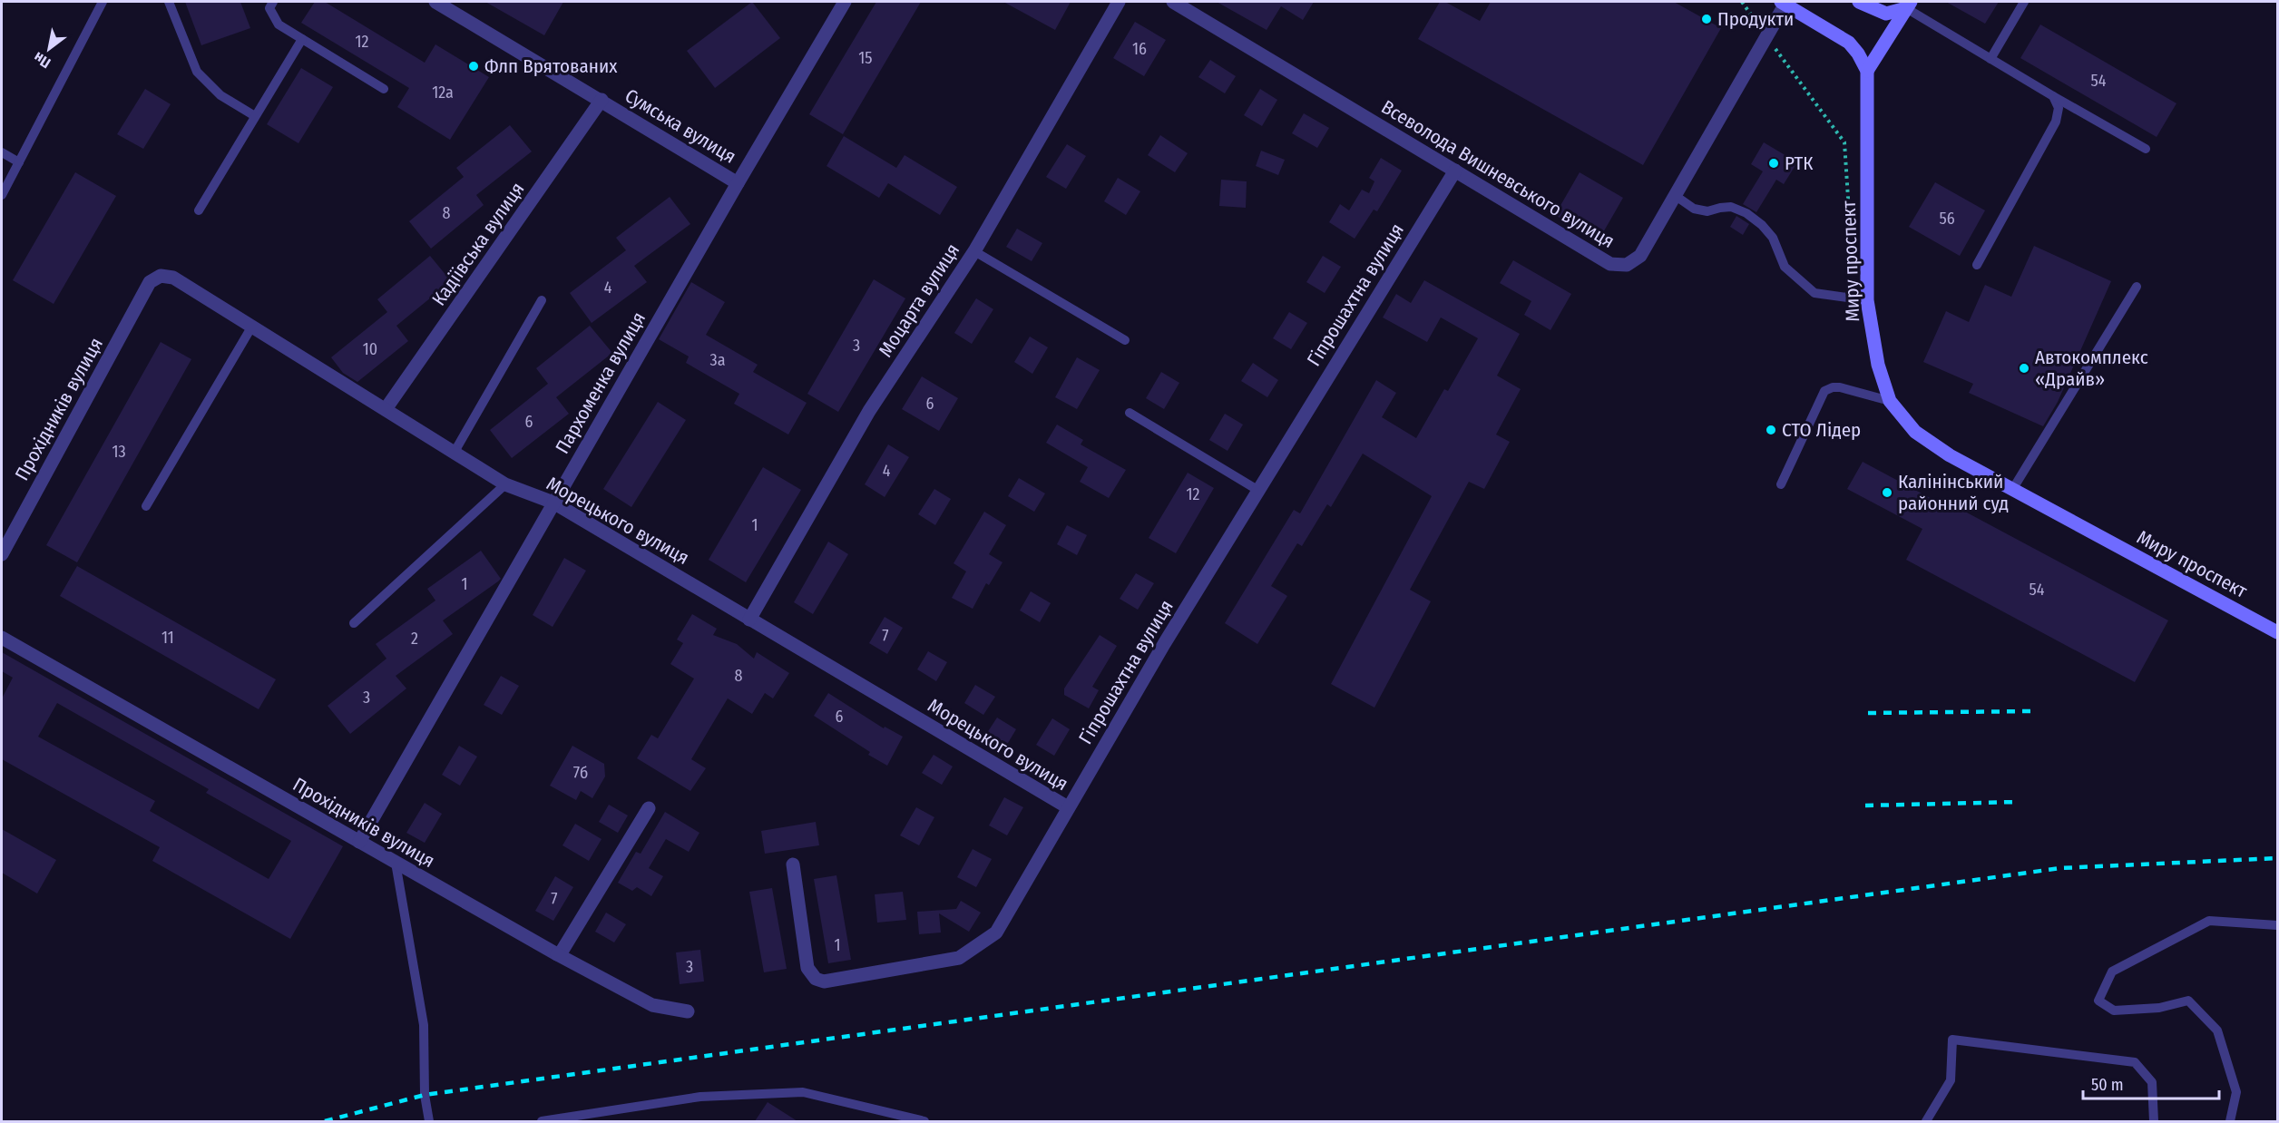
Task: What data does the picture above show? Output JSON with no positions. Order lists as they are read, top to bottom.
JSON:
{
  "streets": {
    "main road": ["Миру проспект"],
    "street": [
      "Сумська вулиця",
      "Всеволода Вишневського вулиця",
      "Кадіївська вулиця",
      "Гіпрошахтна вулиця",
      "Моцарта вулиця",
      "Пархоменка вулиця",
      "Прохідників вулиця",
      "Морецького вулиця"
    ]
  },
  "crossings": [
    ["Сумська вулиця", "Кадіївська вулиця"],
    ["Сумська вулиця", "Пархоменка вулиця"],
    ["Всеволода Вишневського вулиця", "Гіпрошахтна вулиця"],
    ["Кадіївська вулиця", "Морецького вулиця"],
    ["Гіпрошахтна вулиця", "Морецького вулиця"],
    ["Моцарта вулиця", "Морецького вулиця"],
    ["Пархоменка вулиця", "Прохідників вулиця"],
    ["Пархоменка вулиця", "Морецького вулиця"],
    ["Прохідників вулиця", "Морецького вулиця"]
  ],
  "places": [
    "Продукти",
    "Флп Врятованих",
    "РТК",
    "Автокомплекс «Драйв»",
    "СТО Лідер",
    "Калінінський районний суд"
  ],
  "house_numbers": [
    "12",
    "16",
    "15",
    "54",
    "12а",
    "8",
    "56",
    "4",
    "3",
    "10",
    "3а",
    "6",
    "6",
    "13",
    "4",
    "12",
    "1",
    "1",
    "54",
    "7",
    "11",
    "2",
    "8",
    "3",
    "6",
    "7б",
    "7",
    "1",
    "3"
  ],
  "scale_bar": "50 m",
  "north": "bottom left"
}
